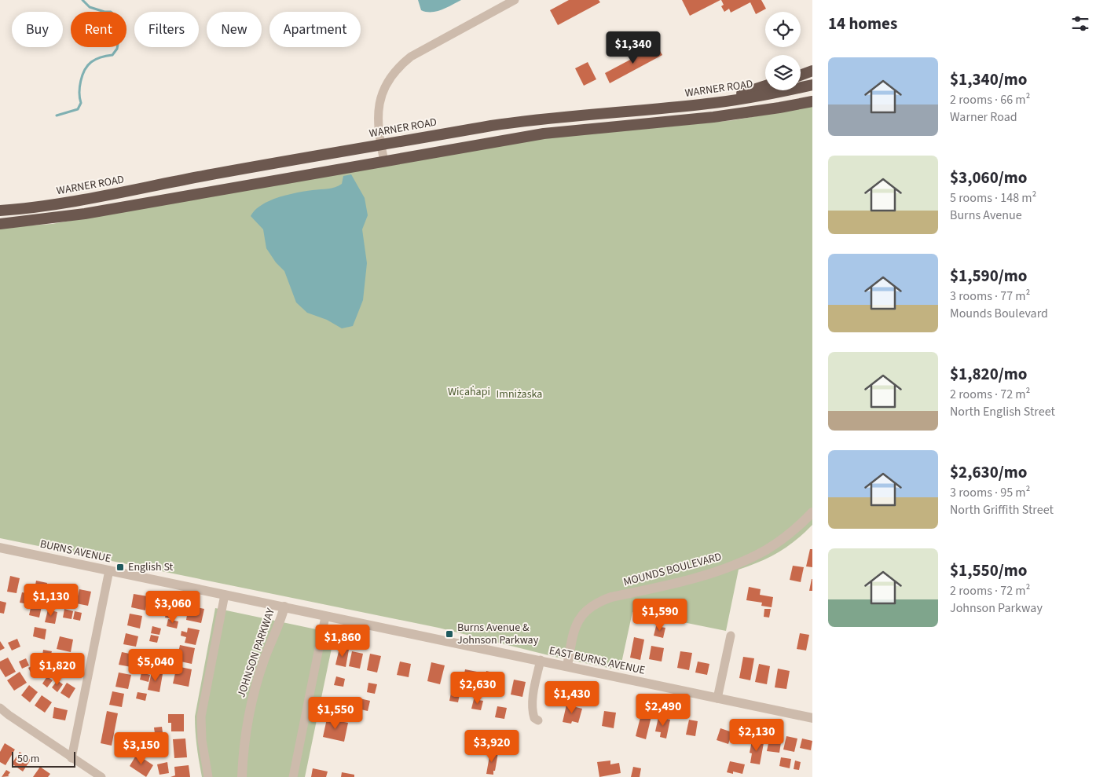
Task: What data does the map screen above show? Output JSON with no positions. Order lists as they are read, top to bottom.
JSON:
{
  "streets": {
    "highway": ["WARNER ROAD"],
    "street": [
      "BURNS AVENUE",
      "MOUNDS BOULEVARD",
      "JOHNSON PARKWAY",
      "EAST BURNS AVENUE"
    ]
  },
  "crossings": [
    ["BURNS AVENUE", "JOHNSON PARKWAY"],
    ["BURNS AVENUE", "EAST BURNS AVENUE"],
    ["MOUNDS BOULEVARD", "EAST BURNS AVENUE"],
    ["JOHNSON PARKWAY", "EAST BURNS AVENUE"]
  ],
  "parks": ["Wic̣aḣapi", "Imniżaska"],
  "places": {
    "transit": ["English St", "Burns Avenue & Johnson Parkway"]
  },
  "scale_bar": "50 m",
  "page": {
    "heading": "14 homes",
    "chip": [
      "Buy",
      "Rent",
      "Filters",
      "New",
      "Apartment"
    ],
    "price": [
      "$1,340",
      "$1,130",
      "$3,060",
      "$1,590",
      "$1,860",
      "$5,040",
      "$1,820",
      "$2,630",
      "$1,430",
      "$2,490",
      "$1,550",
      "$2,130",
      "$3,920",
      "$3,150"
    ],
    "list": [
      {
        "name": "$1,340/mo",
        "note": "2 rooms · 66 m² · Warner Road"
      },
      {
        "name": "$3,060/mo",
        "note": "5 rooms · 148 m² · Burns Avenue"
      },
      {
        "name": "$1,590/mo",
        "note": "3 rooms · 77 m² · Mounds Boulevard"
      },
      {
        "name": "$1,820/mo",
        "note": "2 rooms · 72 m² · North English Street"
      },
      {
        "name": "$2,630/mo",
        "note": "3 rooms · 95 m² · North Griffith Street"
      },
      {
        "name": "$1,550/mo",
        "note": "2 rooms · 72 m² · Johnson Parkway"
      }
    ],
    "scale": "50 m"
  }
}
